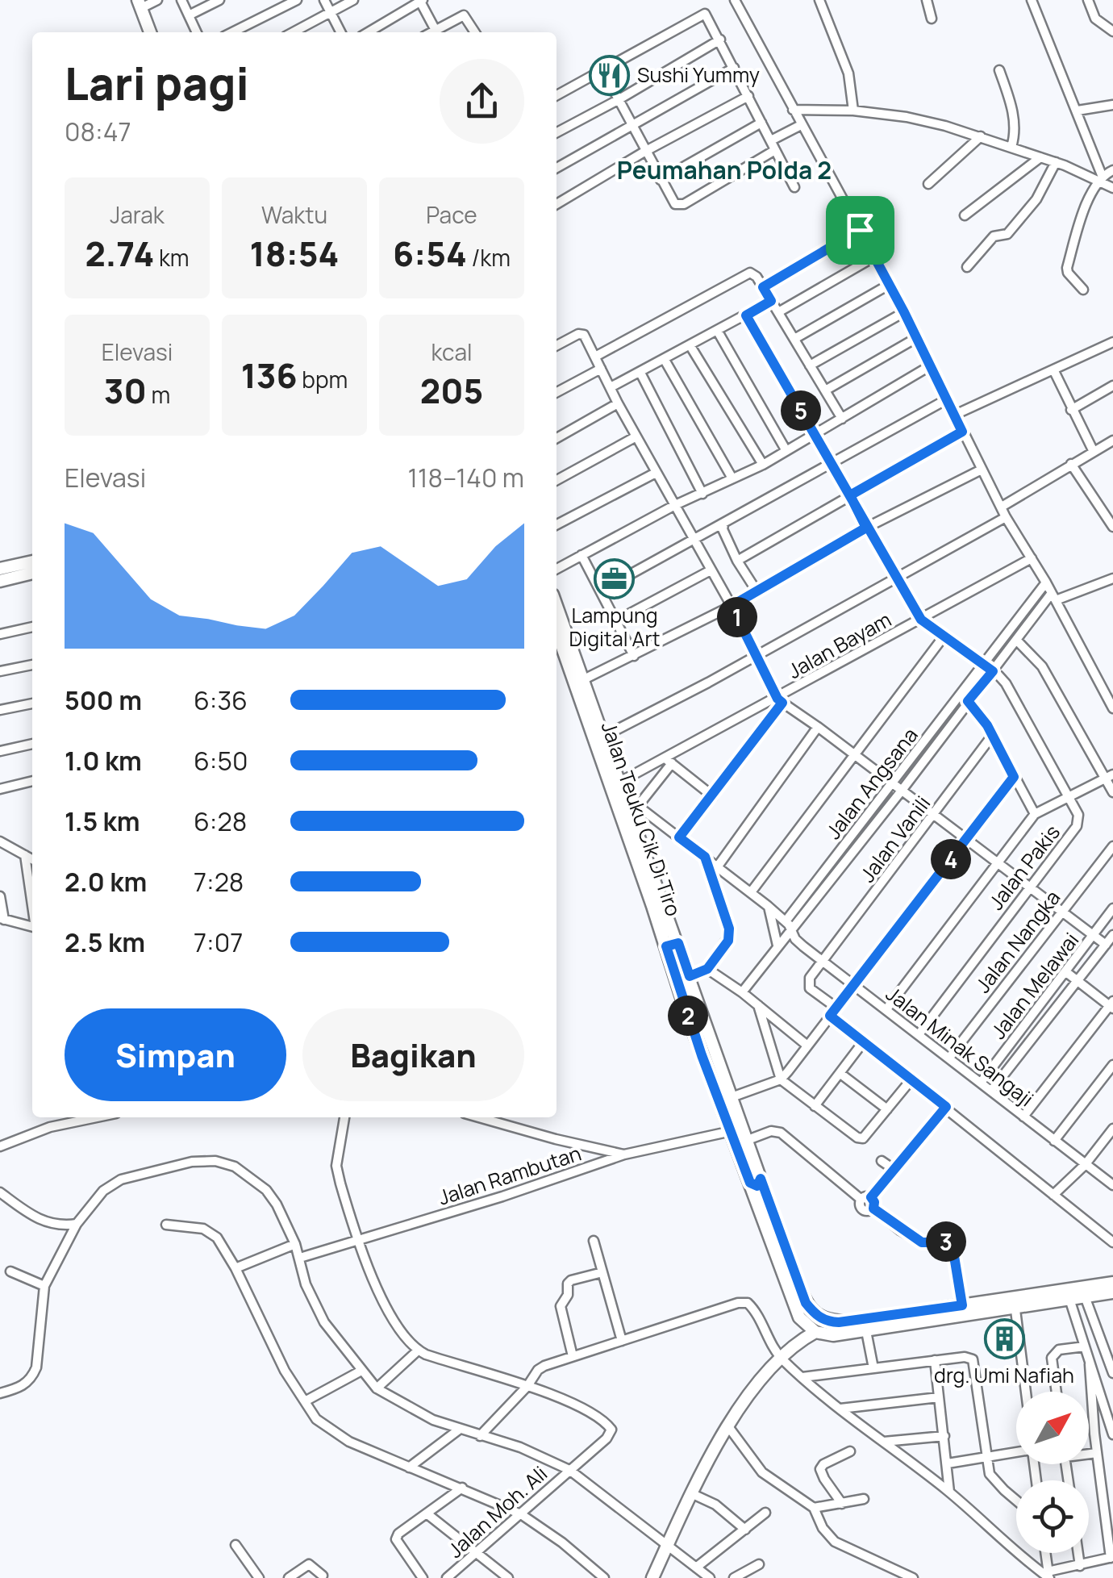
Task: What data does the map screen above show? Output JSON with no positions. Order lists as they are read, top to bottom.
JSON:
{
  "streets": {
    "street": [
      "Jalan Bayam",
      "Jalan Angsana",
      "Jalan Teuku Cik Di Tiro",
      "Jalan Vanili",
      "Jalan Pakis",
      "Jalan Nangka",
      "Jalan Melawai",
      "Jalan Minak Sangaji",
      "Jalan Rambutan",
      "Jalan Moh. Ali"
    ]
  },
  "crossings": [
    ["Jalan Bayam", "Jalan Angsana"],
    ["Jalan Bayam", "Jalan Teuku Cik Di Tiro"],
    ["Jalan Angsana", "Jalan Vanili"],
    ["Jalan Angsana", "Jalan Pakis"],
    ["Jalan Angsana", "Jalan Nangka"],
    ["Jalan Angsana", "Jalan Melawai"],
    ["Jalan Angsana", "Jalan Minak Sangaji"],
    ["Jalan Teuku Cik Di Tiro", "Jalan Minak Sangaji"],
    ["Jalan Teuku Cik Di Tiro", "Jalan Rambutan"],
    ["Jalan Vanili", "Jalan Minak Sangaji"],
    ["Jalan Pakis", "Jalan Minak Sangaji"],
    ["Jalan Nangka", "Jalan Minak Sangaji"],
    ["Jalan Melawai", "Jalan Minak Sangaji"]
  ],
  "districts": ["Peumahan Polda 2"],
  "places": {
    "restaurant": ["Sushi Yummy"],
    "office": ["Lampung Digital Art"],
    "building": ["drg. Umi Nafiah"]
  },
  "north": "top right",
  "page": {
    "heading": ["Lari pagi", "08:47"],
    "stats": [
      ["Jarak", "2.74 km"],
      ["Waktu", "18:54"],
      ["Pace", "6:54 /km"],
      ["Elevasi", "30 m"],
      ["136 bpm"],
      ["kcal", "205"]
    ],
    "pins": [
      "5",
      "1",
      "4",
      "2",
      "3"
    ],
    "chart": ["Elevasi", "118–140 m"],
    "list": [
      {
        "name": "500 m",
        "note": "6:36"
      },
      {
        "name": "1.0 km",
        "note": "6:50"
      },
      {
        "name": "1.5 km",
        "note": "6:28"
      },
      {
        "name": "2.0 km",
        "note": "7:28"
      },
      {
        "name": "2.5 km",
        "note": "7:07"
      }
    ],
    "buttons": ["Simpan", "Bagikan"]
  }
}
